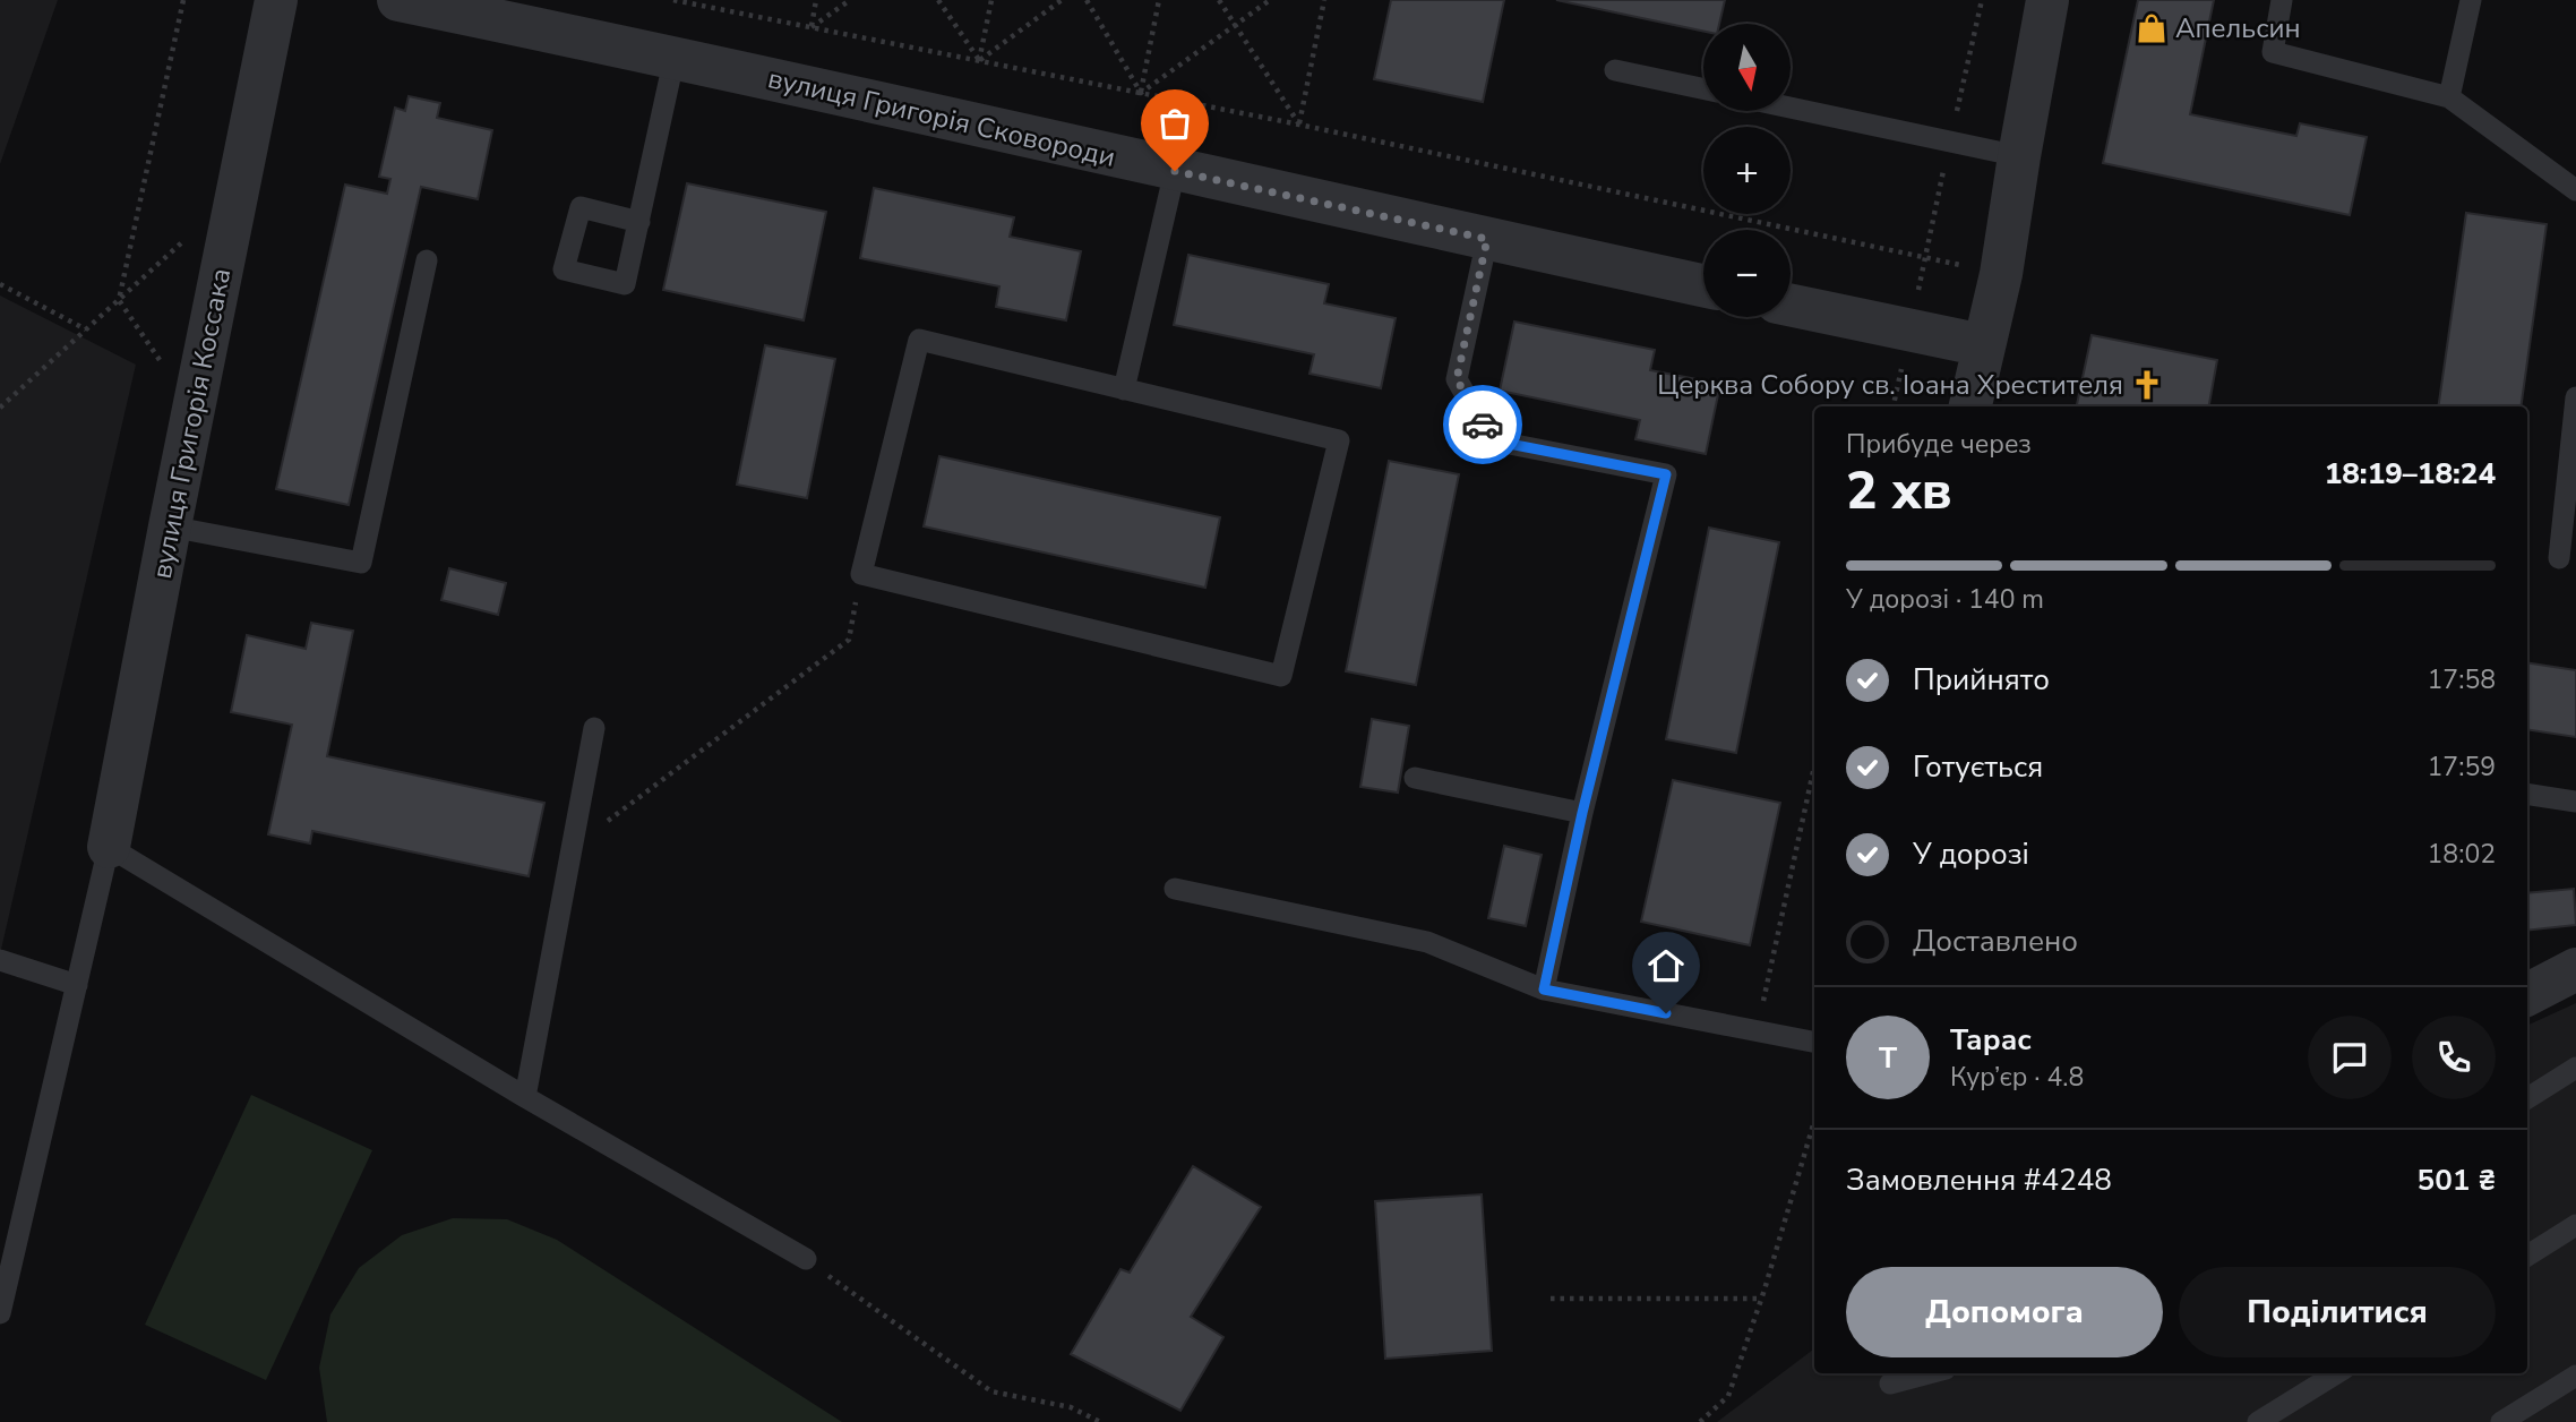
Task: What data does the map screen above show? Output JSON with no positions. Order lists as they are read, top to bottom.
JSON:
{
  "streets": {
    "street": ["вулиця Григорія Сковороди", "вулиця Григорія Коссака"]
  },
  "places": {
    "shop": ["Апельсин"],
    "church": ["Церква Собору св. Іоана Хрестителя"]
  },
  "north": "bottom",
  "page": {
    "map_buttons": ["+", "−"],
    "heading": ["2 хв", "Прибуде через", "18:19–18:24"],
    "panel": [
      "Тарас",
      "Кур’єр · 4.8",
      "Замовлення #4248",
      "501 ₴"
    ],
    "bar": "У дорозі · 140 m",
    "list": [
      ["Прийнято", "17:58"],
      ["Готується", "17:59"],
      ["У дорозі", "18:02"],
      "Доставлено"
    ],
    "round": "Т",
    "buttons": ["Допомога", "Поділитися"]
  }
}
